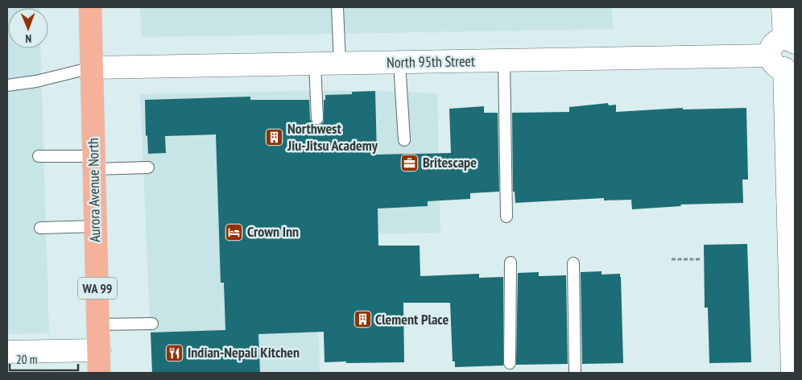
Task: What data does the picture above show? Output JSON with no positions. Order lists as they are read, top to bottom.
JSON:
{
  "streets": {
    "highway": ["Aurora Avenue North", "WA 99"],
    "street": ["North 95th Street"]
  },
  "crossings": [
    ["North 95th Street", "Aurora Avenue North"]
  ],
  "places": {
    "building": ["Northwest Jiu-Jitsu Academy", "Clement Place"],
    "office": ["Britescape"],
    "hotel": ["Crown Inn"],
    "restaurant": ["Indian-Nepali Kitchen"]
  },
  "scale_bar": "20 m",
  "north": "bottom"
}
